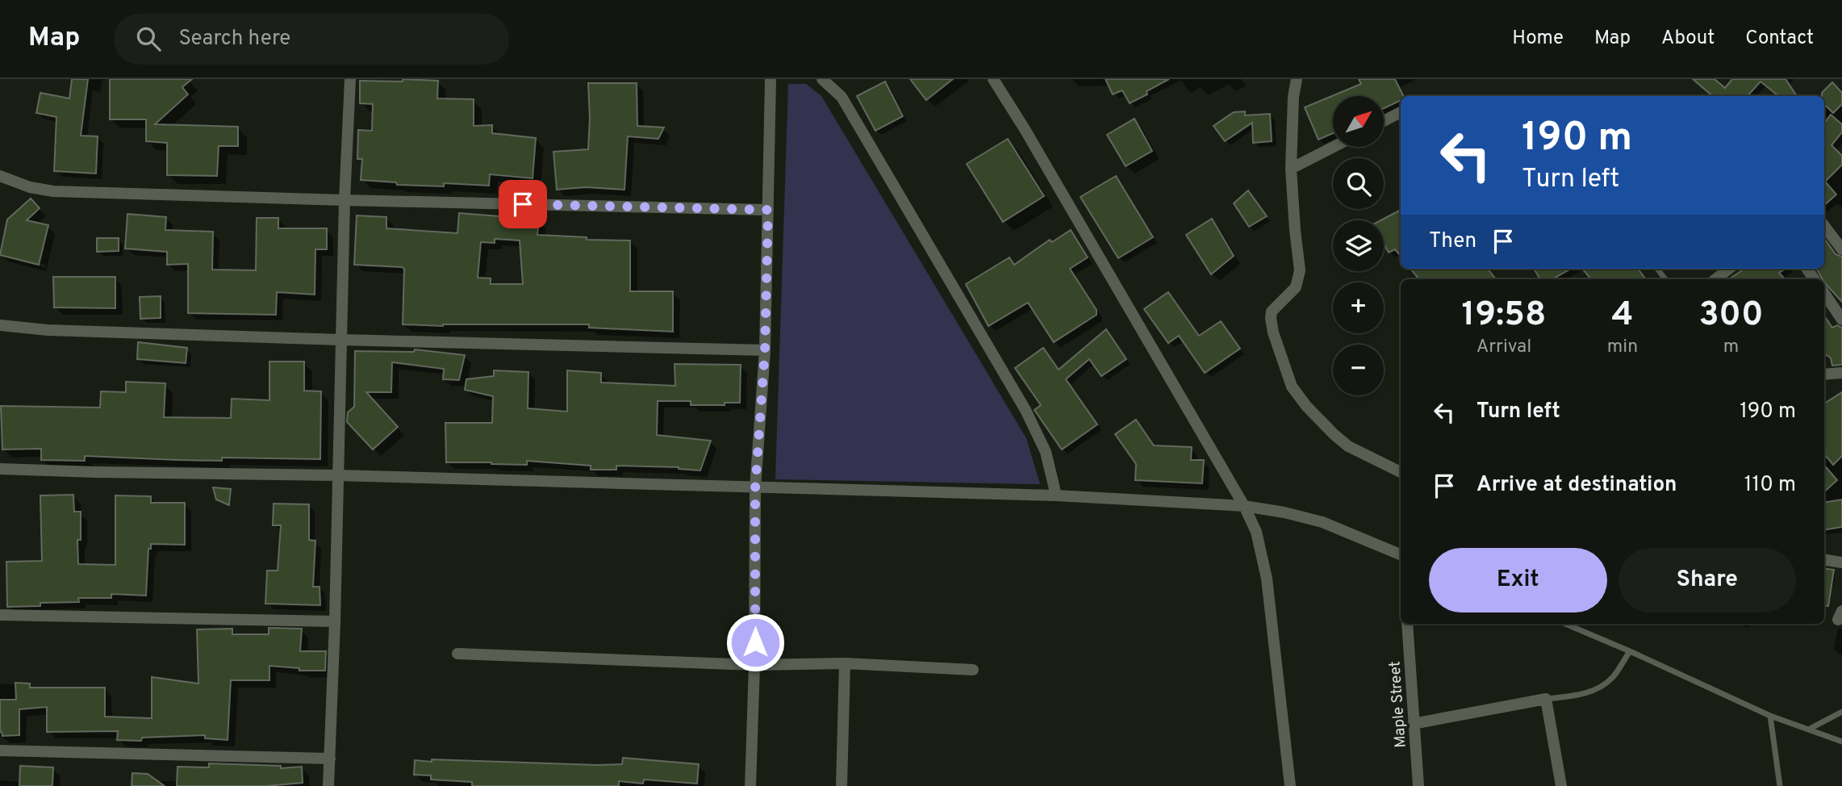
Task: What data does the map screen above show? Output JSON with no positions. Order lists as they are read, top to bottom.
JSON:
{
  "streets": {
    "street": ["Maple Street"]
  },
  "north": "top right",
  "page": {
    "header": "Map",
    "search": "Search here",
    "nav": [
      "Home",
      "Map",
      "About",
      "Contact"
    ],
    "map_buttons": ["+", "−"],
    "turn": ["190 m", "Turn left"],
    "then": "Then",
    "eta": [
      "19:58",
      "Arrival",
      "4",
      "min",
      "300",
      "m"
    ],
    "list": [
      {
        "name": "Turn left",
        "value": "190 m"
      },
      {
        "name": "Arrive at destination",
        "value": "110 m"
      }
    ],
    "buttons": ["Exit", "Share"]
  }
}
